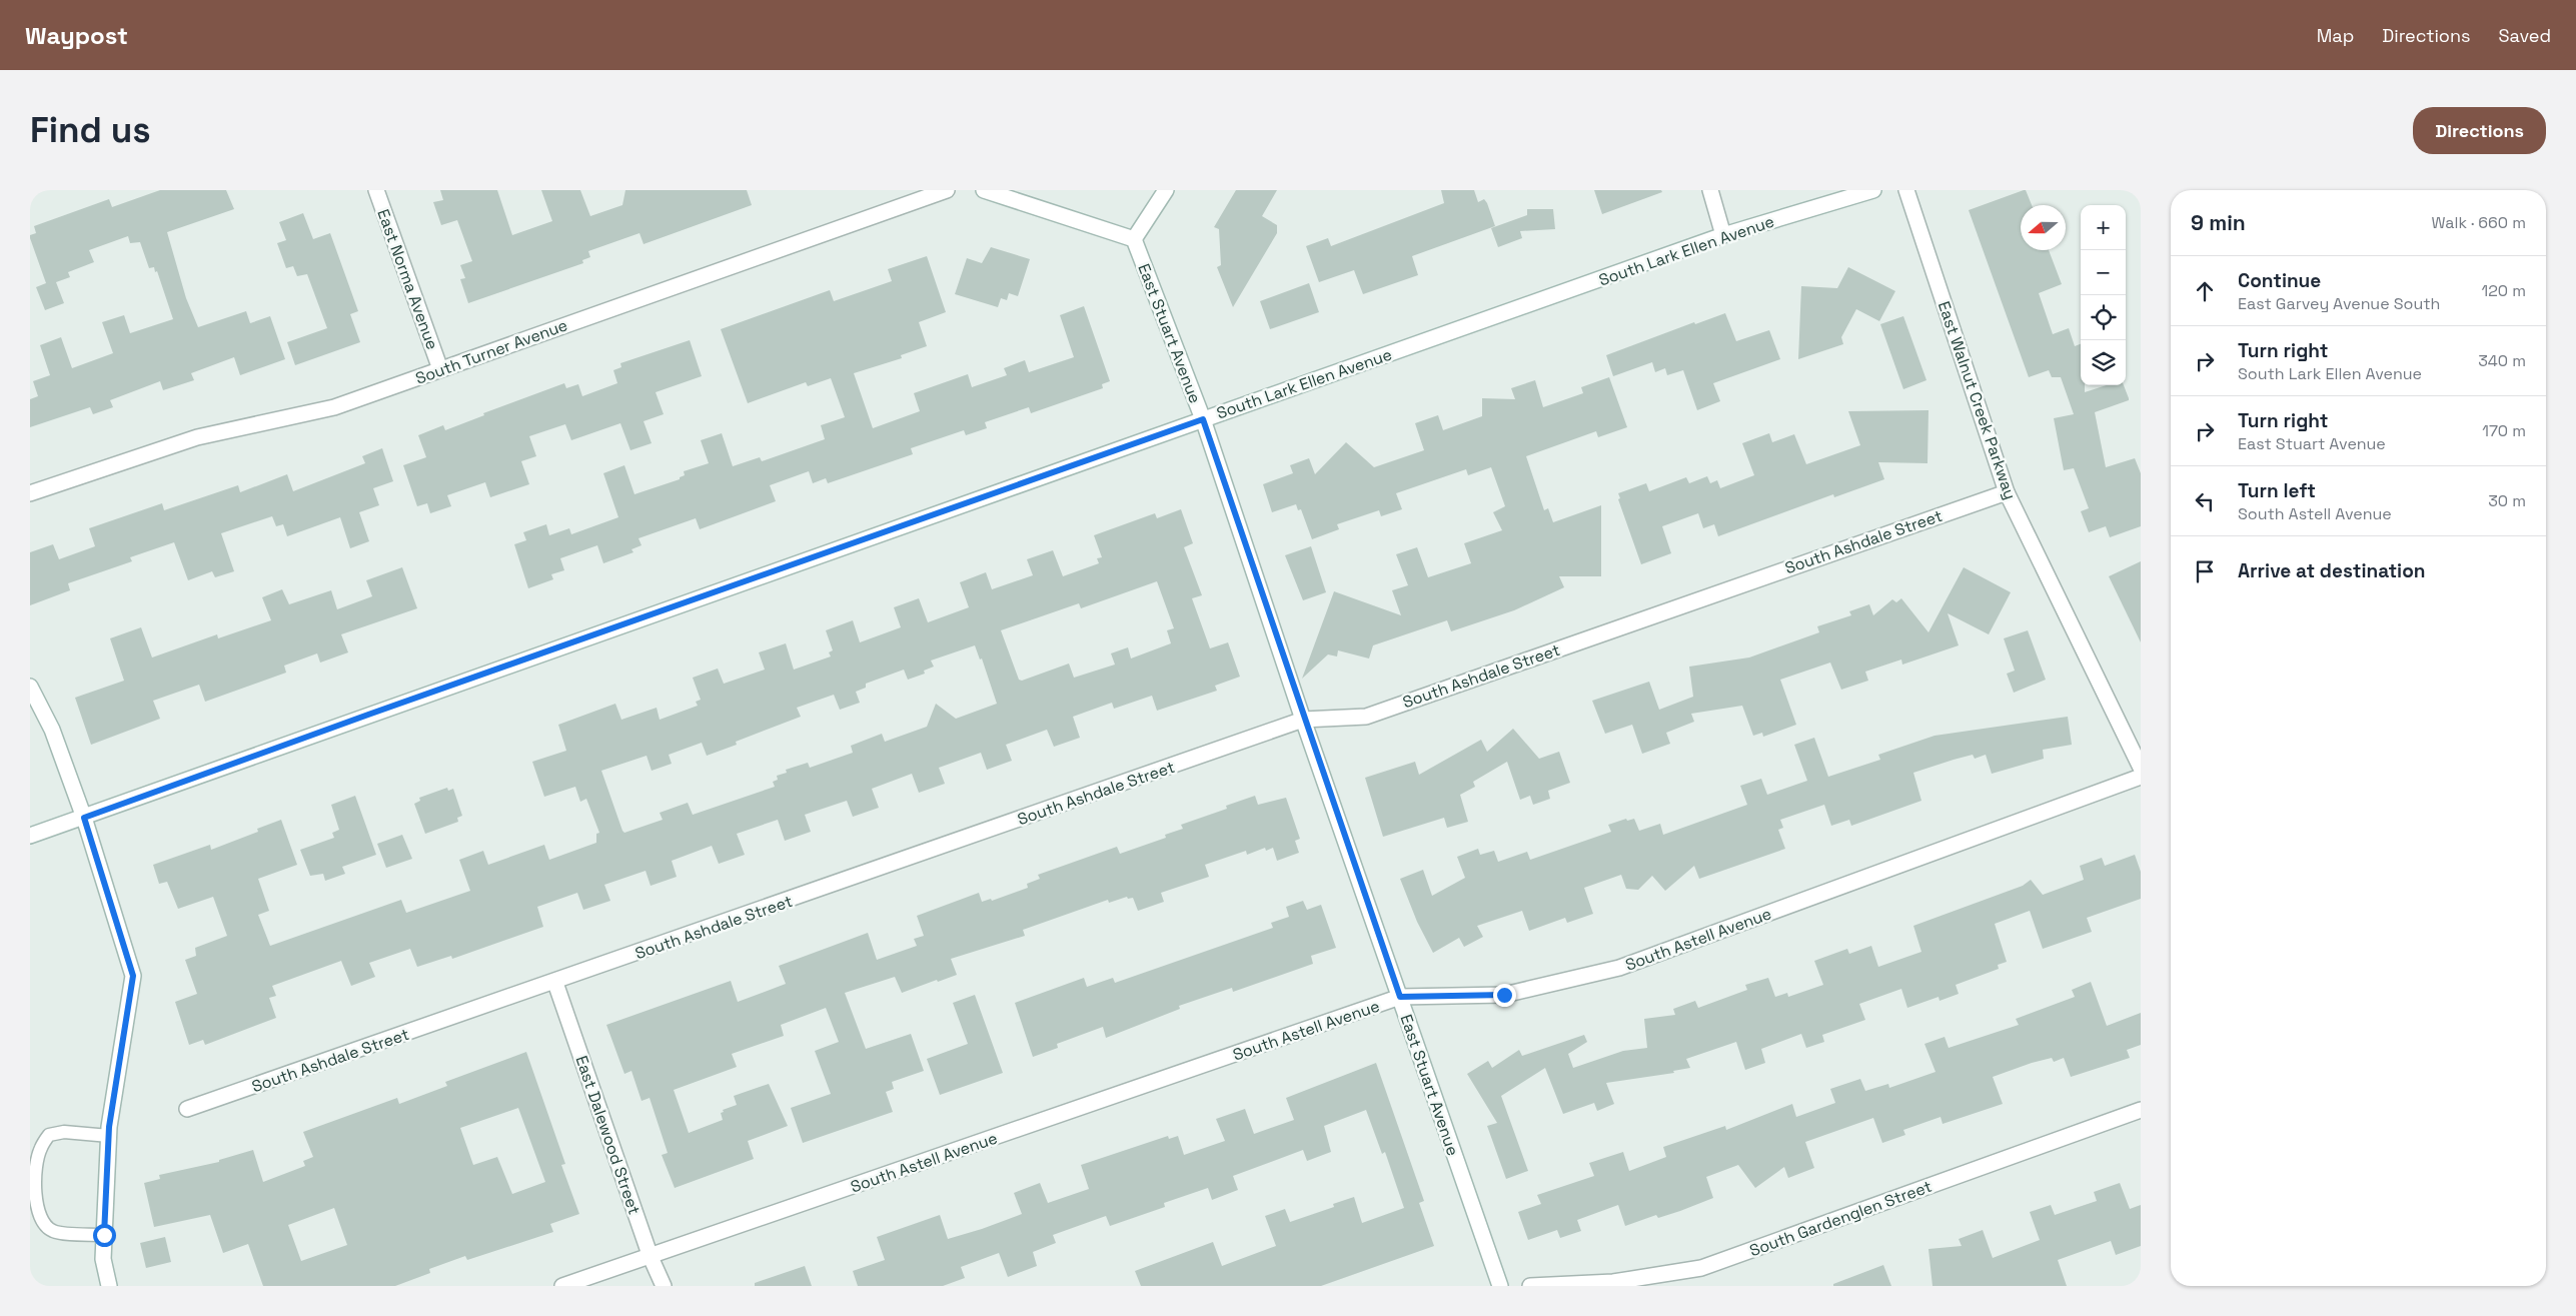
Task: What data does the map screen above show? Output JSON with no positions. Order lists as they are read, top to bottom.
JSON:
{
  "streets": {
    "street": [
      "South Lark Ellen Avenue",
      "East Norma Avenue",
      "East Stuart Avenue",
      "South Turner Avenue",
      "East Walnut Creek Parkway",
      "South Ashdale Street",
      "South Astell Avenue",
      "East Dalewood Street",
      "South Gardenglen Street"
    ]
  },
  "crossings": [
    ["South Lark Ellen Avenue", "East Stuart Avenue"],
    ["East Norma Avenue", "South Turner Avenue"],
    ["East Stuart Avenue", "South Ashdale Street"],
    ["East Stuart Avenue", "South Astell Avenue"],
    ["East Walnut Creek Parkway", "South Ashdale Street"],
    ["South Ashdale Street", "East Dalewood Street"],
    ["South Astell Avenue", "East Dalewood Street"]
  ],
  "north": "left",
  "page": {
    "header": "Waypost",
    "nav": ["Map", "Directions", "Saved"],
    "buttons": "Directions",
    "title": "Find us",
    "heading": ["9 min", "Walk · 660 m"],
    "map_buttons": ["+", "−"],
    "list": [
      ["Continue", "East Garvey Avenue South", "120 m"],
      ["Turn right", "South Lark Ellen Avenue", "340 m"],
      ["Turn right", "East Stuart Avenue", "170 m"],
      ["Turn left", "South Astell Avenue", "30 m"],
      "Arrive at destination"
    ]
  }
}
